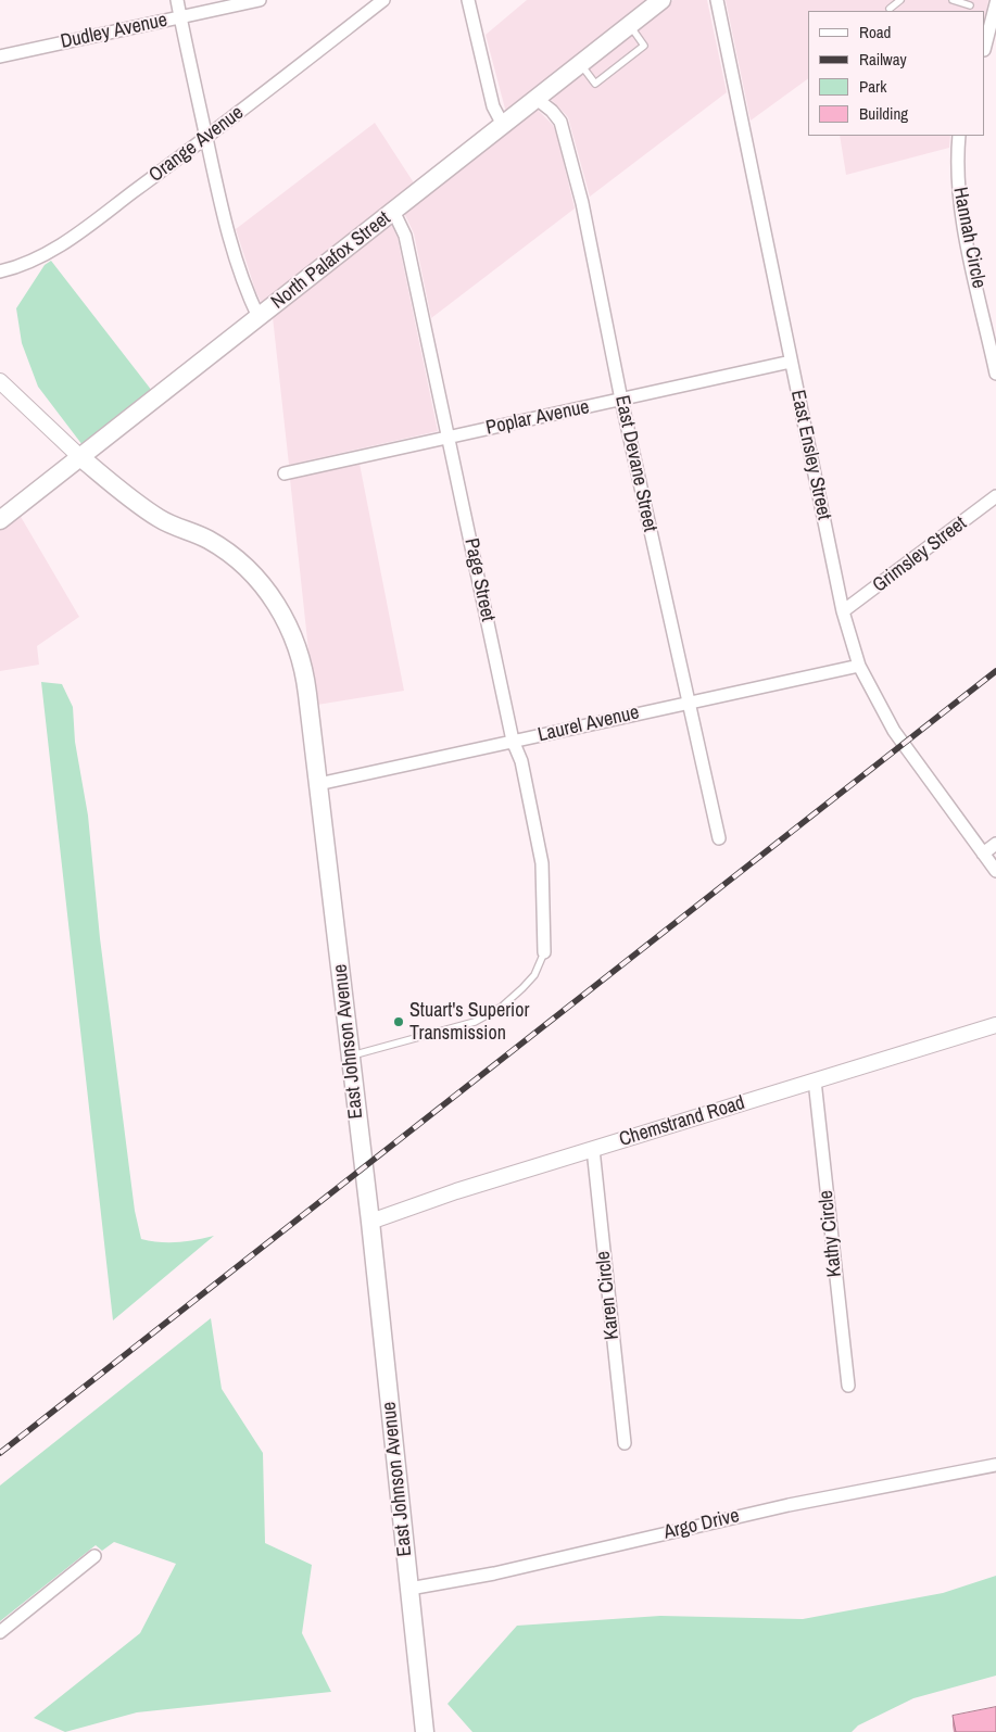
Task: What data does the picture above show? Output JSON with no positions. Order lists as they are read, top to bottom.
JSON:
{
  "streets": {
    "main road": ["North Palafox Street", "East Johnson Avenue"],
    "street": [
      "Dudley Avenue",
      "Orange Avenue",
      "Hannah Circle",
      "Poplar Avenue",
      "East Ensley Street",
      "East Devane Street",
      "Grimsley Street",
      "Page Street",
      "Laurel Avenue",
      "Chemstrand Road",
      "Kathy Circle",
      "Karen Circle",
      "Argo Drive"
    ]
  },
  "crossings": [
    ["North Palafox Street", "East Devane Street"],
    ["North Palafox Street", "Page Street"],
    ["North Palafox Street", "East Johnson Avenue"],
    ["Poplar Avenue", "East Ensley Street"],
    ["Poplar Avenue", "East Devane Street"],
    ["Poplar Avenue", "Page Street"],
    ["East Ensley Street", "Grimsley Street"],
    ["East Ensley Street", "Laurel Avenue"],
    ["East Devane Street", "Laurel Avenue"],
    ["Page Street", "Laurel Avenue"],
    ["Laurel Avenue", "East Johnson Avenue"],
    ["East Johnson Avenue", "Chemstrand Road"],
    ["East Johnson Avenue", "Argo Drive"],
    ["Chemstrand Road", "Kathy Circle"],
    ["Chemstrand Road", "Karen Circle"]
  ],
  "places": ["Stuart's Superior Transmission"],
  "legend": [
    "Road",
    "Railway",
    "Park",
    "Building"
  ]
}
